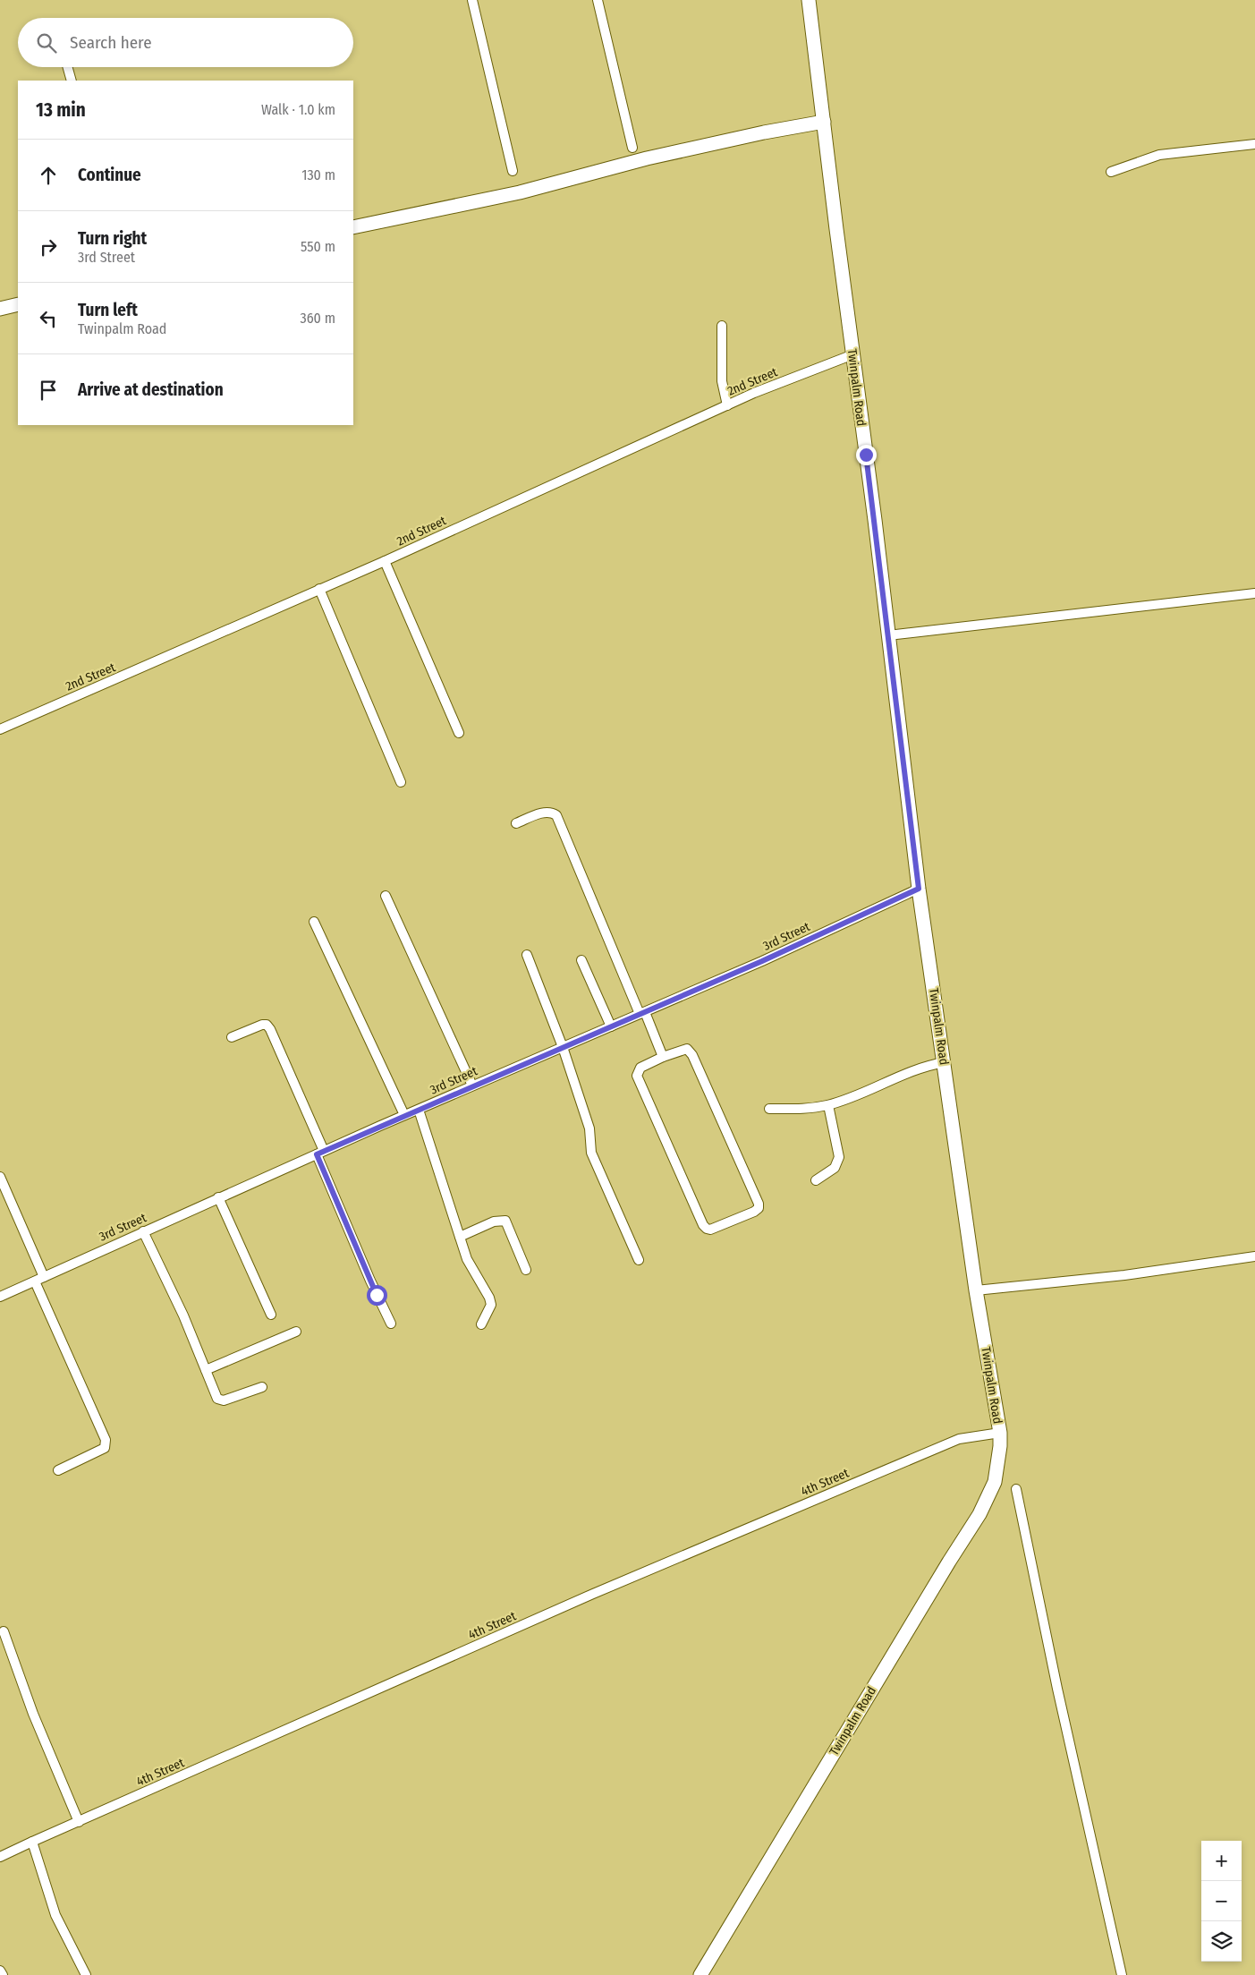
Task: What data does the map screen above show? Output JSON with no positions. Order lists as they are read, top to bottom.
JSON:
{
  "streets": {
    "main road": ["Twinpalm Road"],
    "street": ["2nd Street", "3rd Street", "4th Street"]
  },
  "crossings": [
    ["2nd Street", "Twinpalm Road"],
    ["Twinpalm Road", "3rd Street"],
    ["Twinpalm Road", "4th Street"]
  ],
  "page": {
    "search": "Search here",
    "heading": ["13 min", "Walk · 1.0 km"],
    "list": [
      ["Continue", "130 m"],
      ["Turn right", "3rd Street", "550 m"],
      ["Turn left", "Twinpalm Road", "360 m"],
      "Arrive at destination"
    ],
    "map_buttons": ["+", "−"]
  }
}
